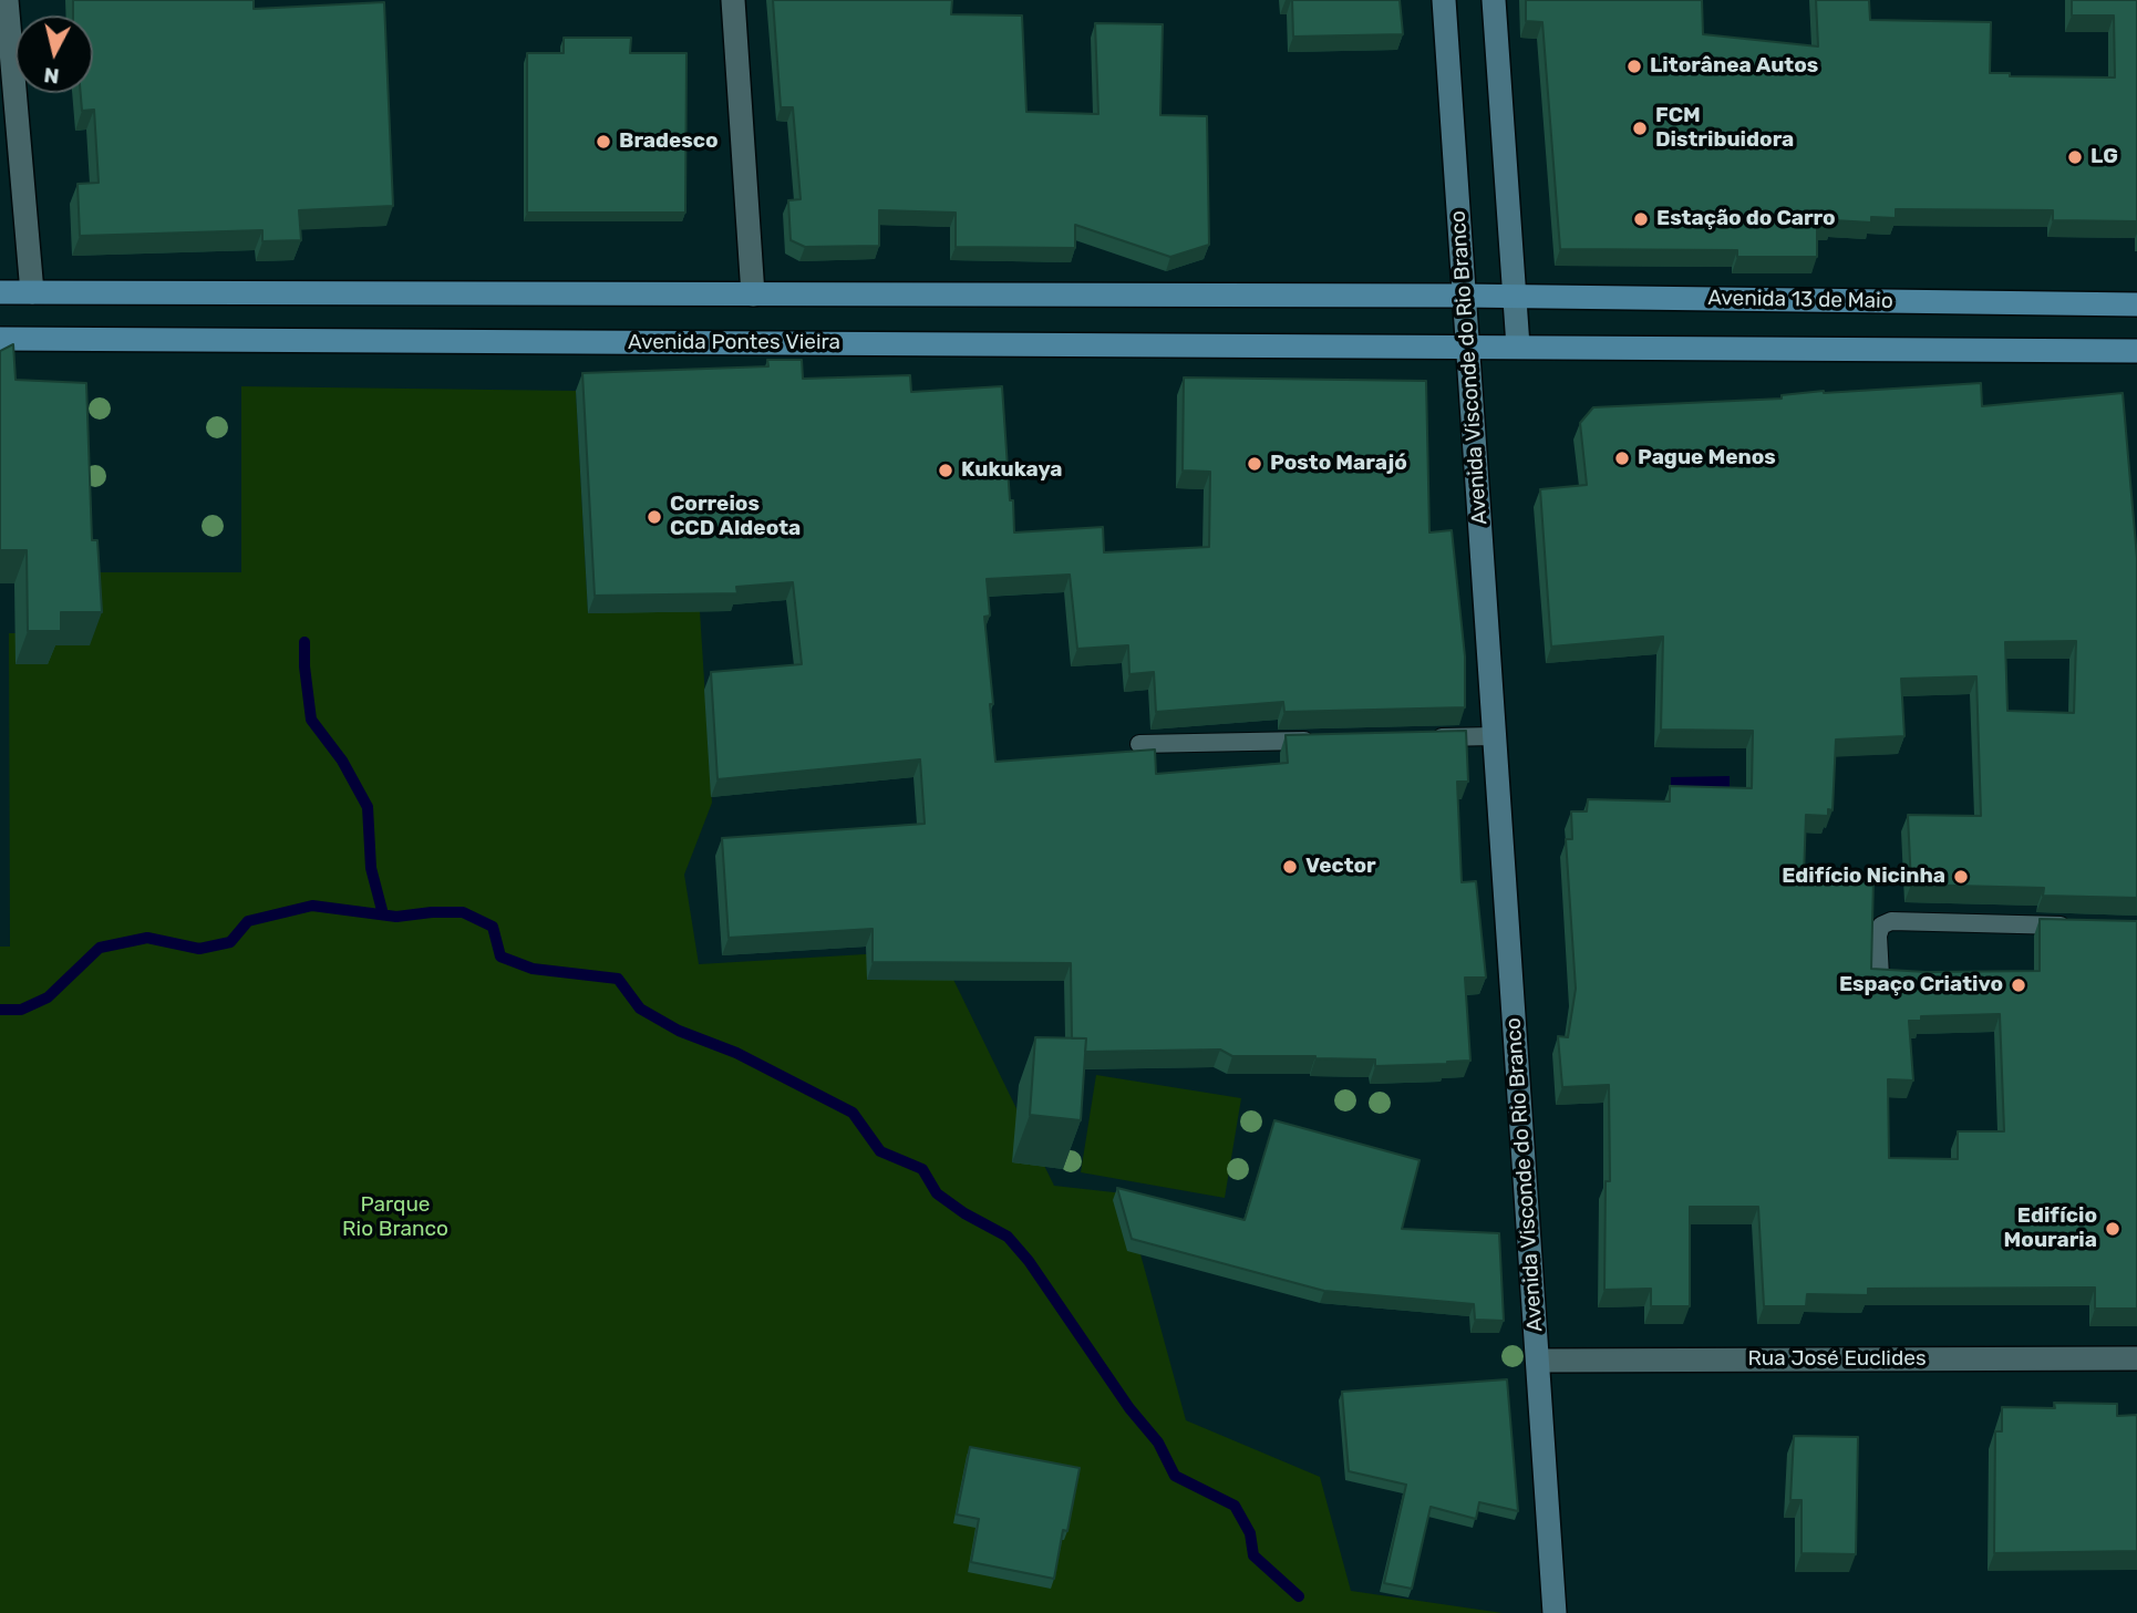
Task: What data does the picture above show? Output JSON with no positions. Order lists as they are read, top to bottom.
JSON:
{
  "streets": {
    "main road": ["Avenida 13 de Maio", "Avenida Pontes Vieira", "Avenida Visconde do Rio Branco"],
    "street": ["Rua José Euclides"]
  },
  "crossings": [
    ["Avenida 13 de Maio", "Avenida Visconde do Rio Branco"],
    ["Avenida Pontes Vieira", "Avenida Visconde do Rio Branco"],
    ["Avenida Visconde do Rio Branco", "Rua José Euclides"]
  ],
  "parks": ["Parque Rio Branco"],
  "places": [
    "Litorânea Autos",
    "FCM Distribuidora",
    "Bradesco",
    "LG",
    "Estação do Carro",
    "Pague Menos",
    "Posto Marajó",
    "Kukukaya",
    "Correios CCD Aldeota",
    "Vector",
    "Edifício Nicinha",
    "Espaço Criativo",
    "Edifício Mouraria"
  ],
  "north": "bottom"
}
